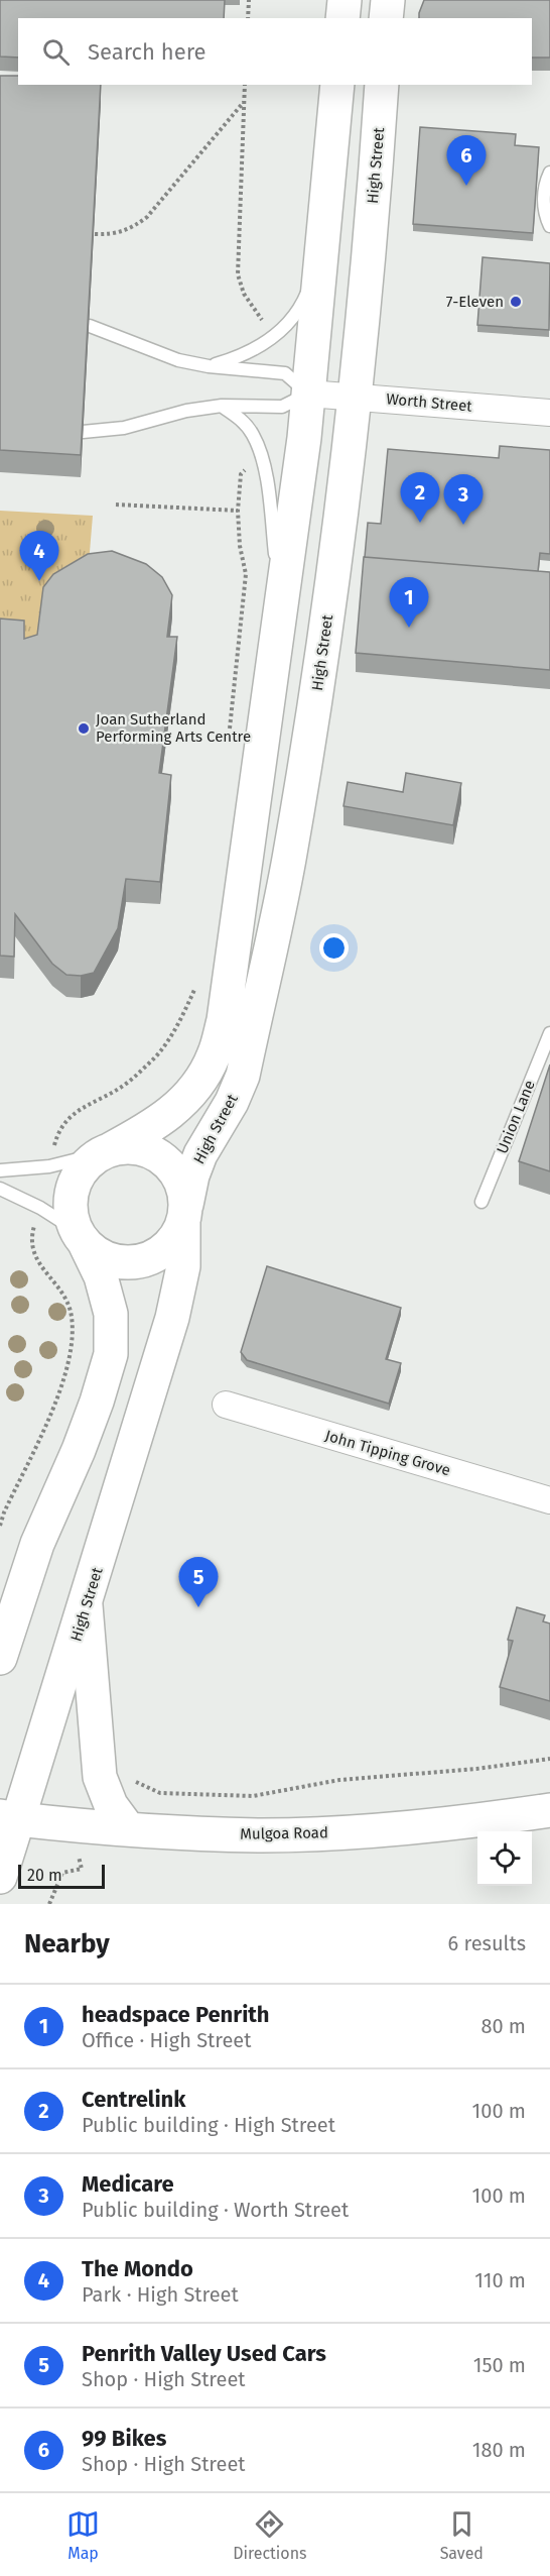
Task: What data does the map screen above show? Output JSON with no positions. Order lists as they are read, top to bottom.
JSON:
{
  "streets": {
    "main road": ["High Street", "Mulgoa Road"],
    "street": ["Worth Street", "John Tipping Grove"],
    "lane": ["Union Lane"]
  },
  "crossings": [
    ["High Street", "Worth Street"],
    ["High Street", "Mulgoa Road"]
  ],
  "places": ["7-Eleven", "Joan Sutherland Performing Arts Centre"],
  "scale_bar": "20 m",
  "page": {
    "search": "Search here",
    "pins": [
      "6",
      "2",
      "3",
      "4",
      "1",
      "5"
    ],
    "scale": "20 m",
    "heading": ["Nearby", "6 results"],
    "list": [
      {
        "mark": "1",
        "name": "headspace Penrith",
        "note": "Office · High Street",
        "value": "80 m"
      },
      {
        "mark": "2",
        "name": "Centrelink",
        "note": "Public building · High Street",
        "value": "100 m"
      },
      {
        "mark": "3",
        "name": "Medicare",
        "note": "Public building · Worth Street",
        "value": "100 m"
      },
      {
        "mark": "4",
        "name": "The Mondo",
        "note": "Park · High Street",
        "value": "110 m"
      },
      {
        "mark": "5",
        "name": "Penrith Valley Used Cars",
        "note": "Shop · High Street",
        "value": "150 m"
      },
      {
        "mark": "6",
        "name": "99 Bikes",
        "note": "Shop · High Street",
        "value": "180 m"
      }
    ],
    "nav": ["Map", "Directions", "Saved"]
  }
}
